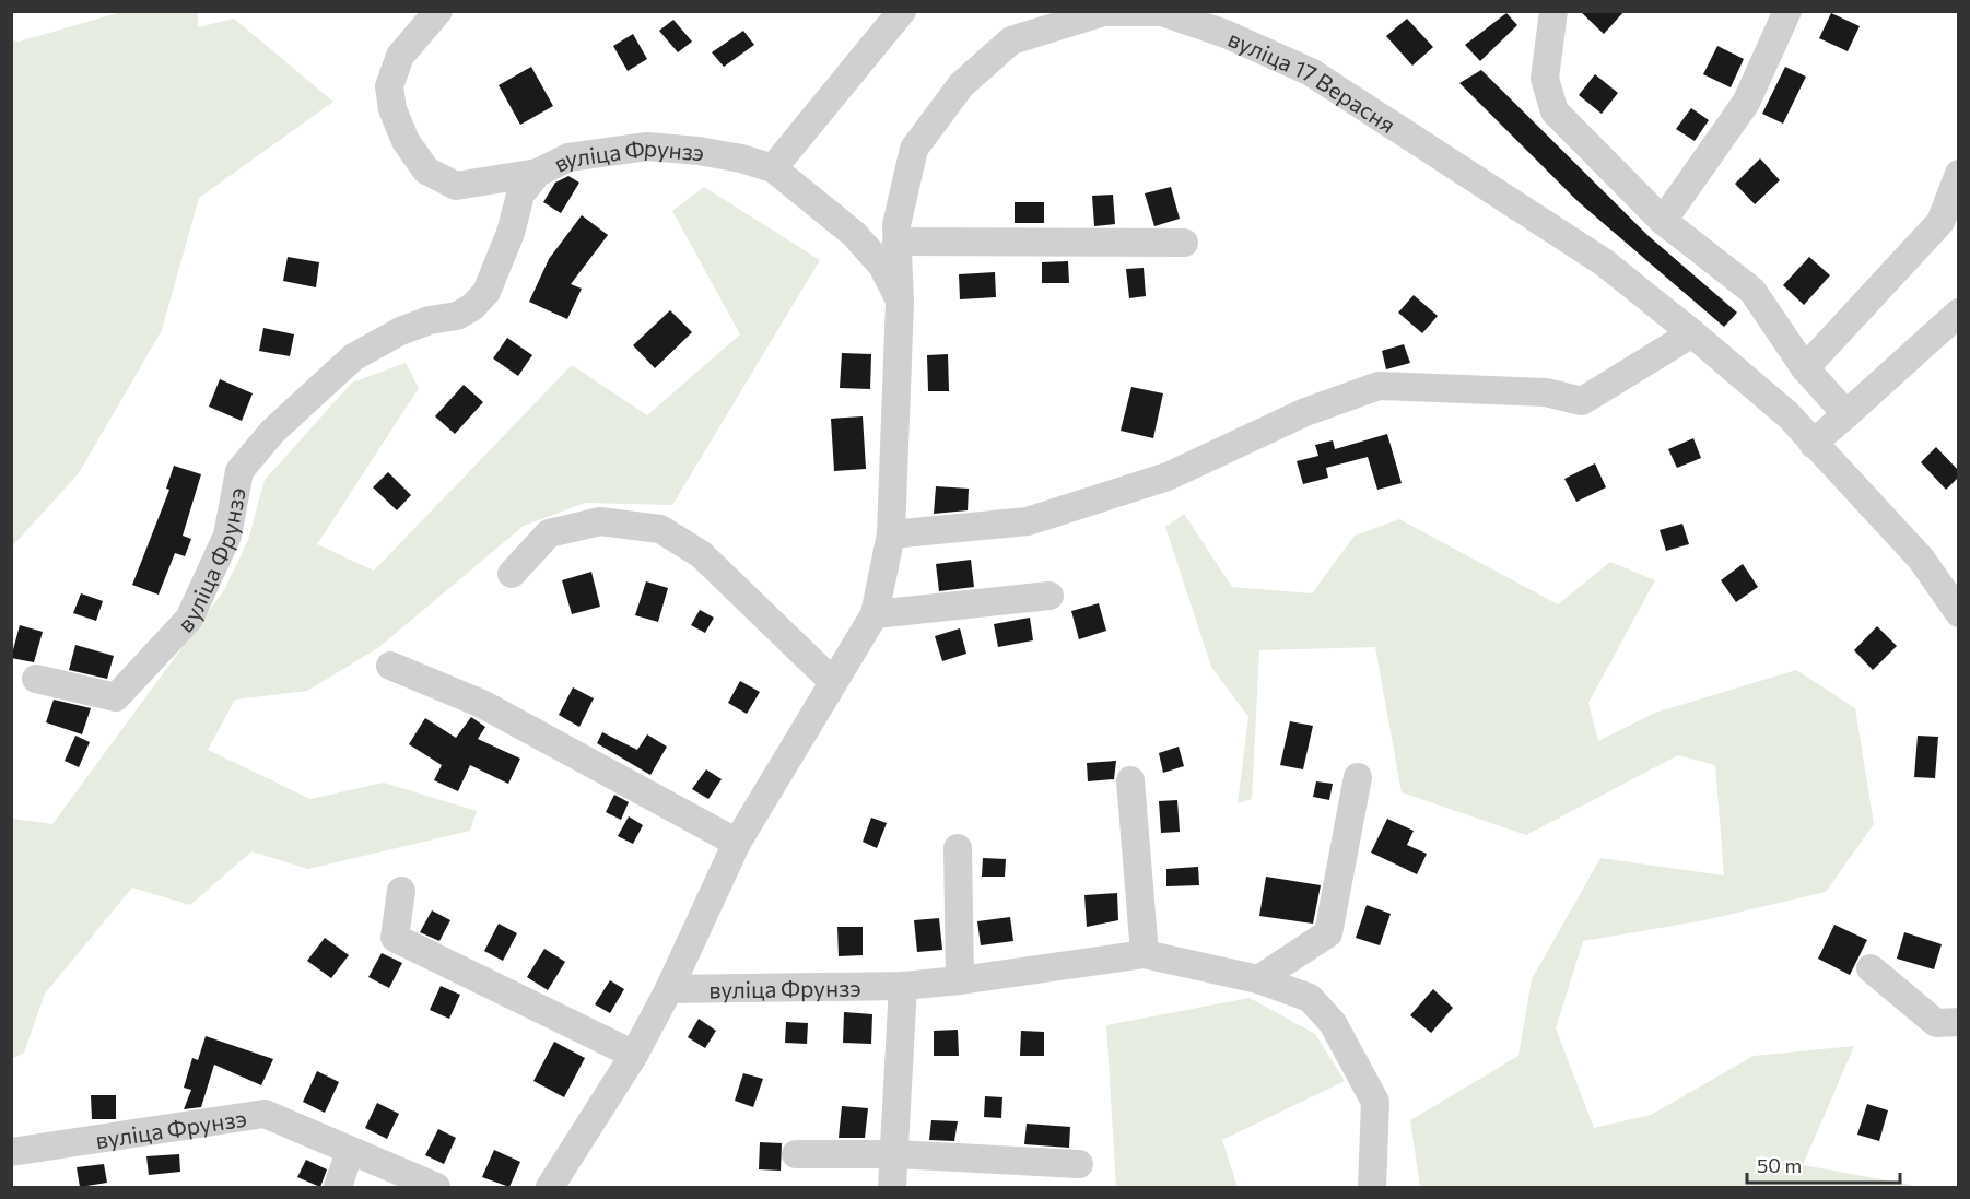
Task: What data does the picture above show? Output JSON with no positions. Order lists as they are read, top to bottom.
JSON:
{
  "streets": {
    "street": ["вуліца 17 Верасня", "вуліца Фрунзэ"]
  },
  "crossings": [
    ["вуліца 17 Верасня", "вуліца Фрунзэ"]
  ],
  "scale_bar": "50 m"
}
